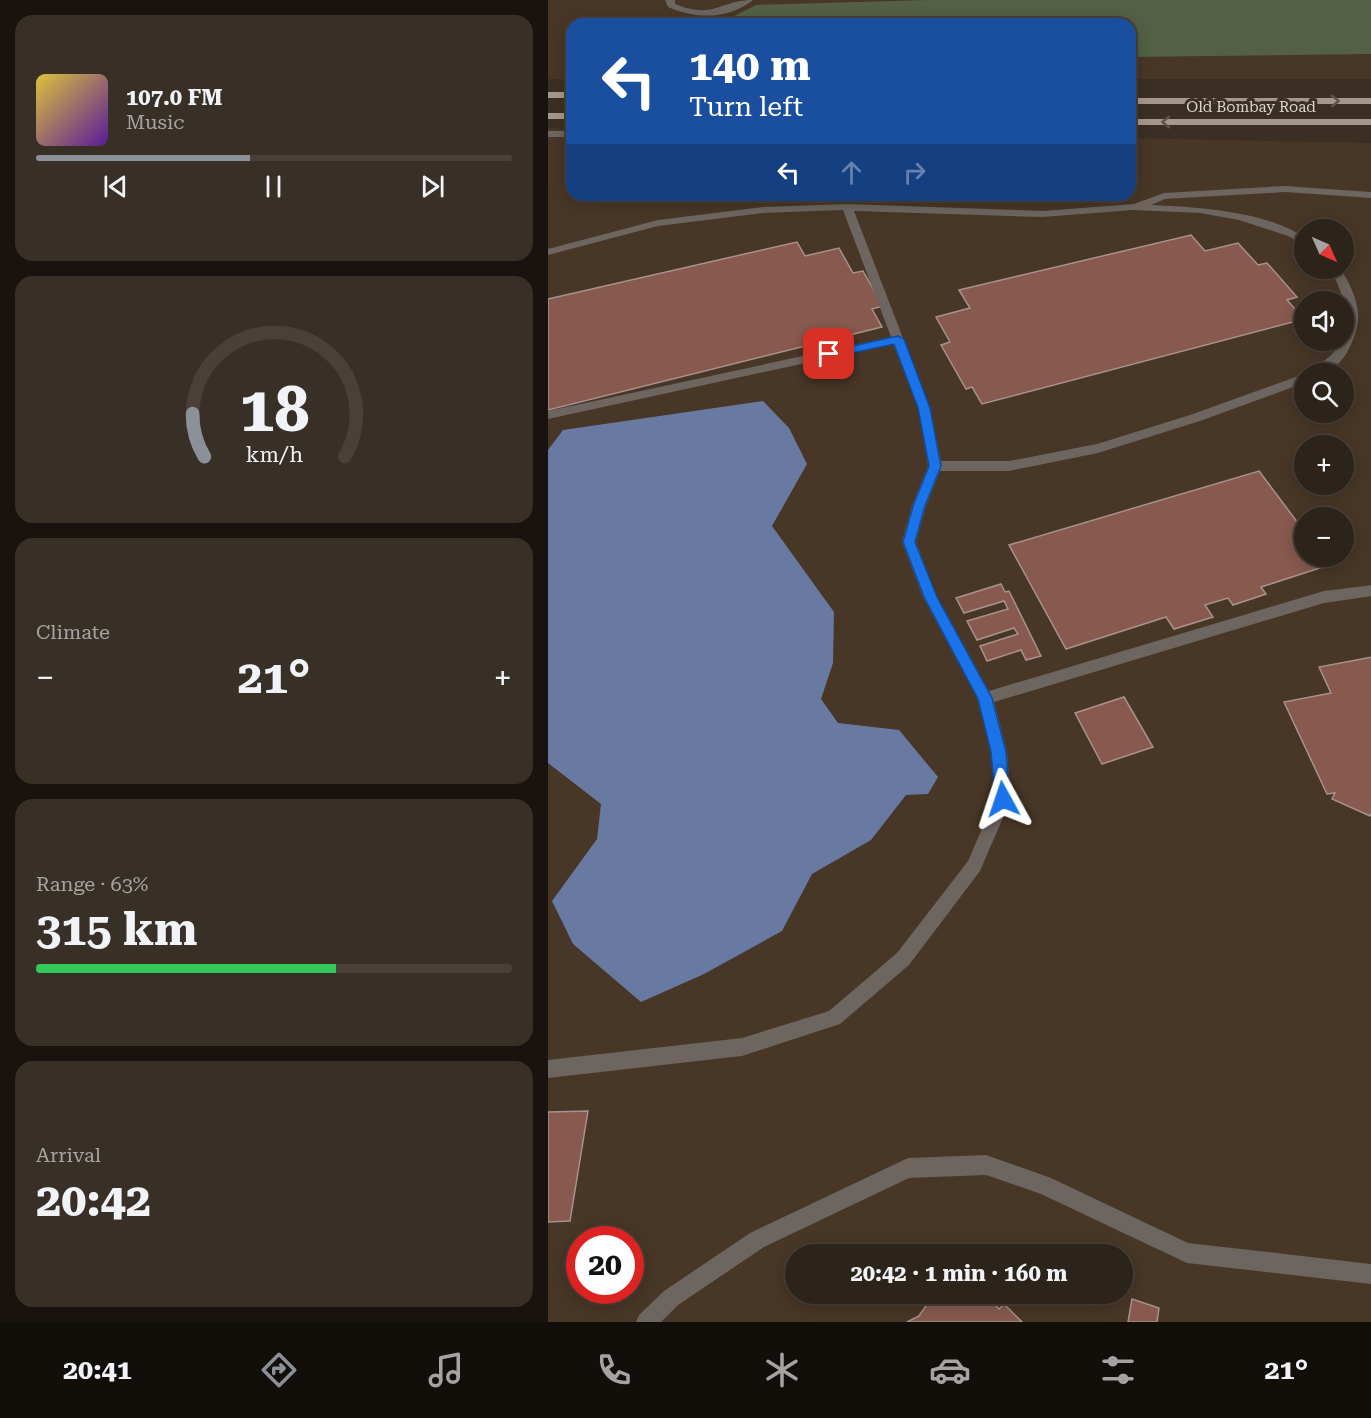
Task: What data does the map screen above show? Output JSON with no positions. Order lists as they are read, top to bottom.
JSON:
{
  "streets": {
    "main road": ["Old Bombay Road"]
  },
  "north": "bottom right",
  "page": {
    "turn": ["140 m", "Turn left"],
    "song": ["107.0 FM", "Music"],
    "map_buttons": ["+", "−"],
    "tile": [
      "Climate",
      ["Range · 63%", "315 km"],
      ["Arrival", "20:42"]
    ],
    "heat": ["−", "21°", "+"],
    "limit": "20",
    "trip": "20:42 · 1 min · 160 m",
    "tabs": ["20:41", "21°"],
    "gauge": ["18", "km/h"]
  }
}
